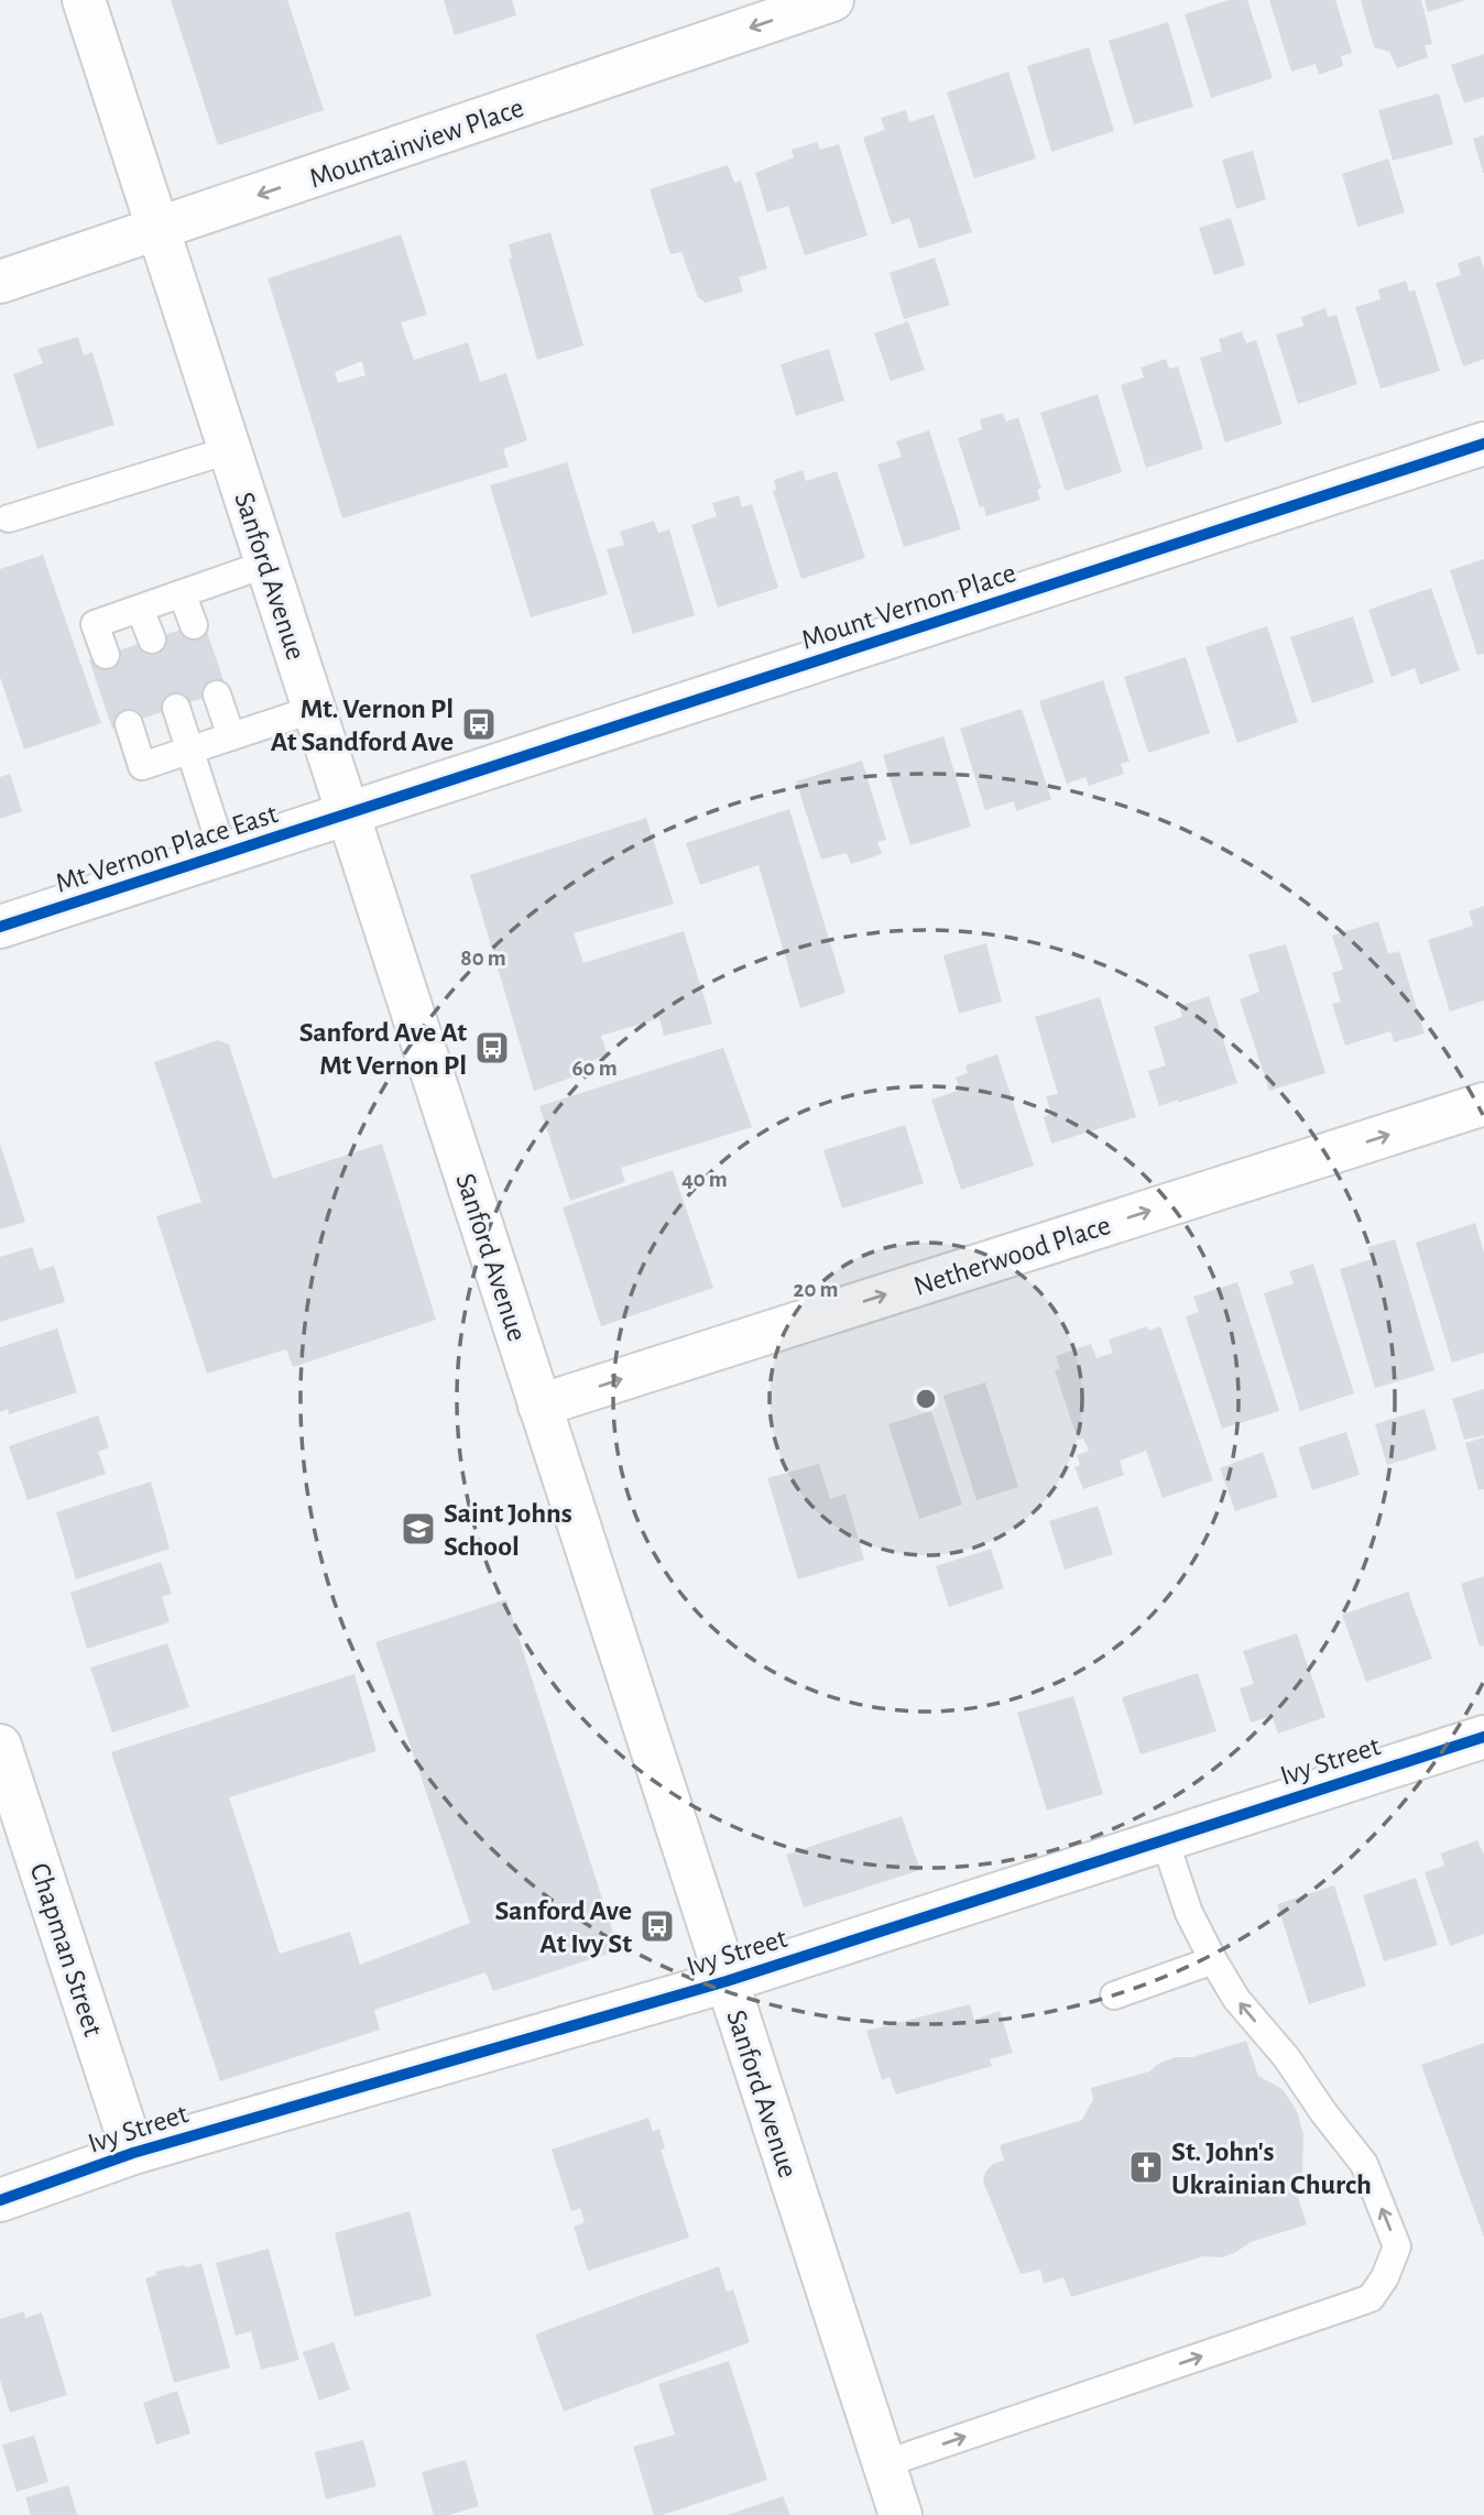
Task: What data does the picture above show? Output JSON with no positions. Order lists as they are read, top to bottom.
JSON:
{
  "streets": {
    "street": [
      "Mountainview Place",
      "Sanford Avenue",
      "Mount Vernon Place",
      "Mt Vernon Place East",
      "Netherwood Place",
      "Ivy Street",
      "Chapman Street"
    ]
  },
  "crossings": [
    ["Mountainview Place", "Sanford Avenue"],
    ["Sanford Avenue", "Mount Vernon Place"],
    ["Sanford Avenue", "Mt Vernon Place East"],
    ["Sanford Avenue", "Netherwood Place"],
    ["Sanford Avenue", "Ivy Street"],
    ["Mount Vernon Place", "Mt Vernon Place East"],
    ["Ivy Street", "Chapman Street"]
  ],
  "one_way": ["Mountainview Place", "Netherwood Place"],
  "places": {
    "bus stop": ["Mt. Vernon Pl At Sandford Ave", "Sanford Ave At Mt Vernon Pl", "Sanford Ave At Ivy St"],
    "school or university": ["Saint Johns School"],
    "church": ["St. John's Ukrainian Church"]
  },
  "rings": [
    "80 m",
    "60 m",
    "40 m",
    "20 m"
  ]
}
